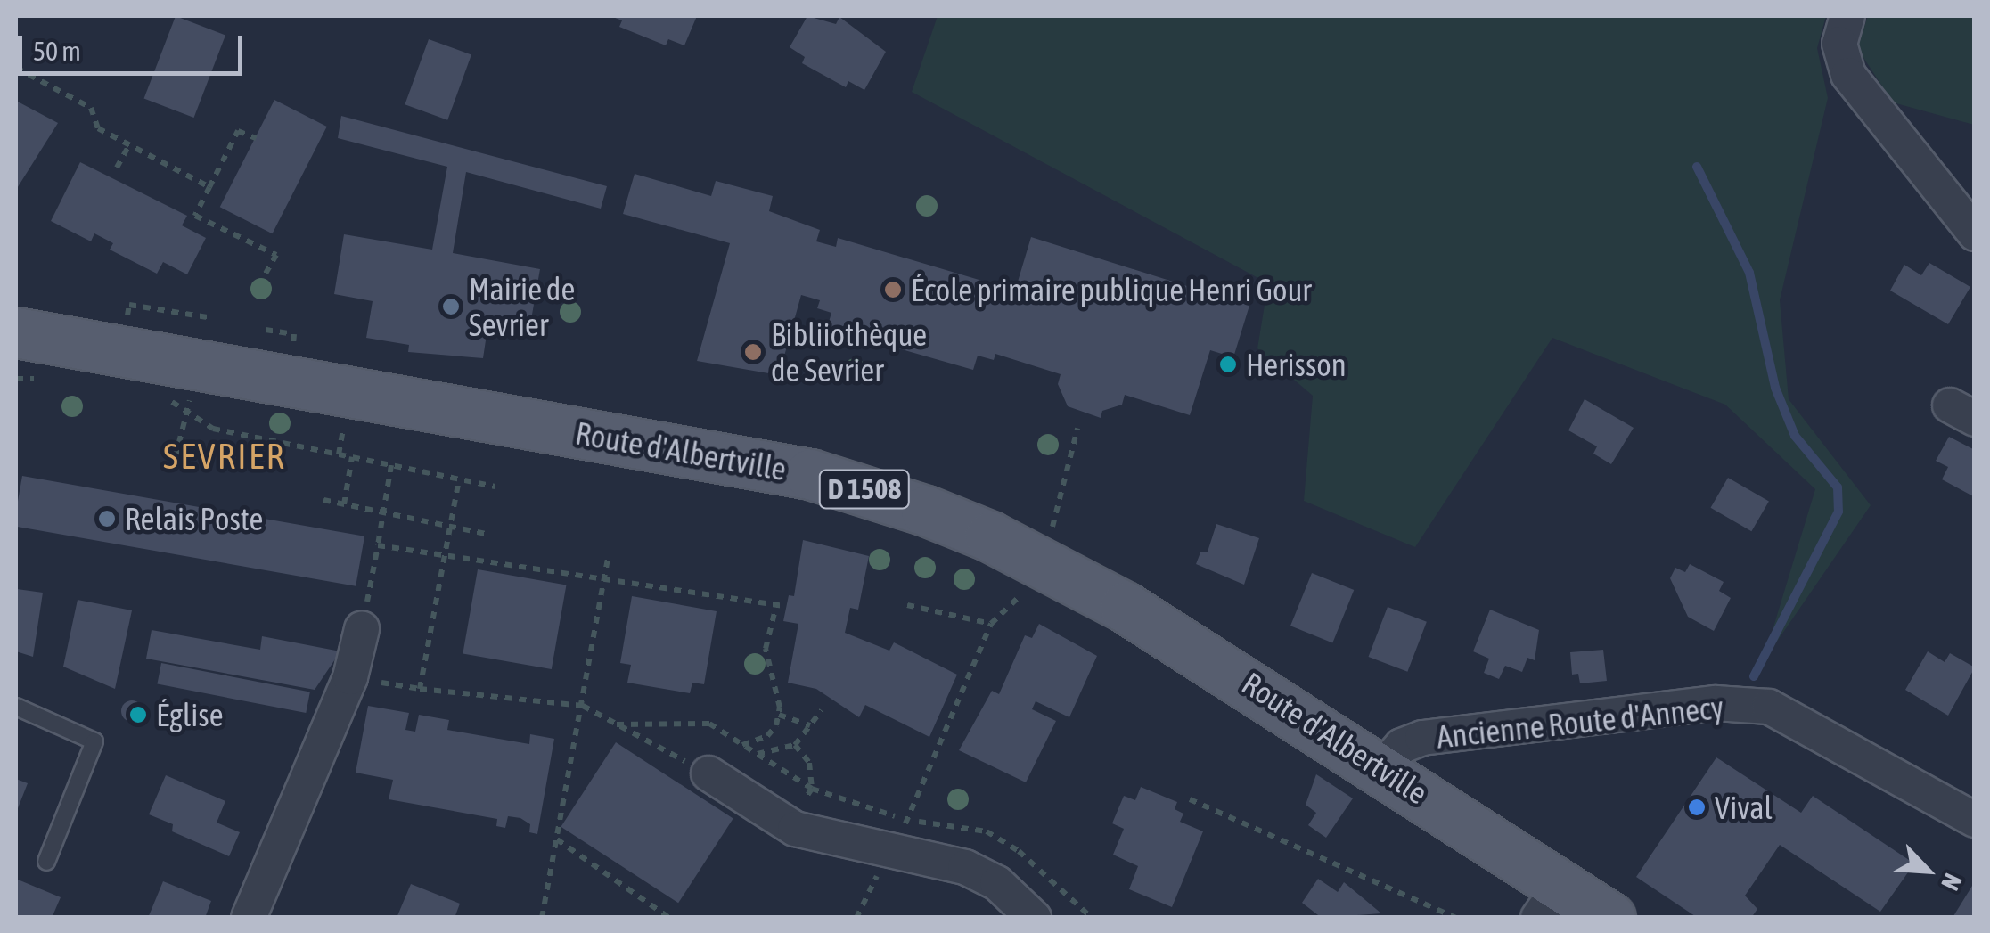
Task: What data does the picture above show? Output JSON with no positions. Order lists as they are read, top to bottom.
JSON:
{
  "streets": {
    "main road": ["Route d'Albertville", "D 1508"],
    "street": ["Ancienne Route d'Annecy"]
  },
  "crossings": [
    ["Route d'Albertville", "Ancienne Route d'Annecy"]
  ],
  "districts": ["SEVRIER"],
  "places": [
    "École primaire publique Henri Gour",
    "Mairie de Sevrier",
    "Bibliiothèque de Sevrier",
    "Herisson",
    "Relais Poste",
    "Église",
    "Vival"
  ],
  "scale_bar": "50 m",
  "north": "bottom right"
}
